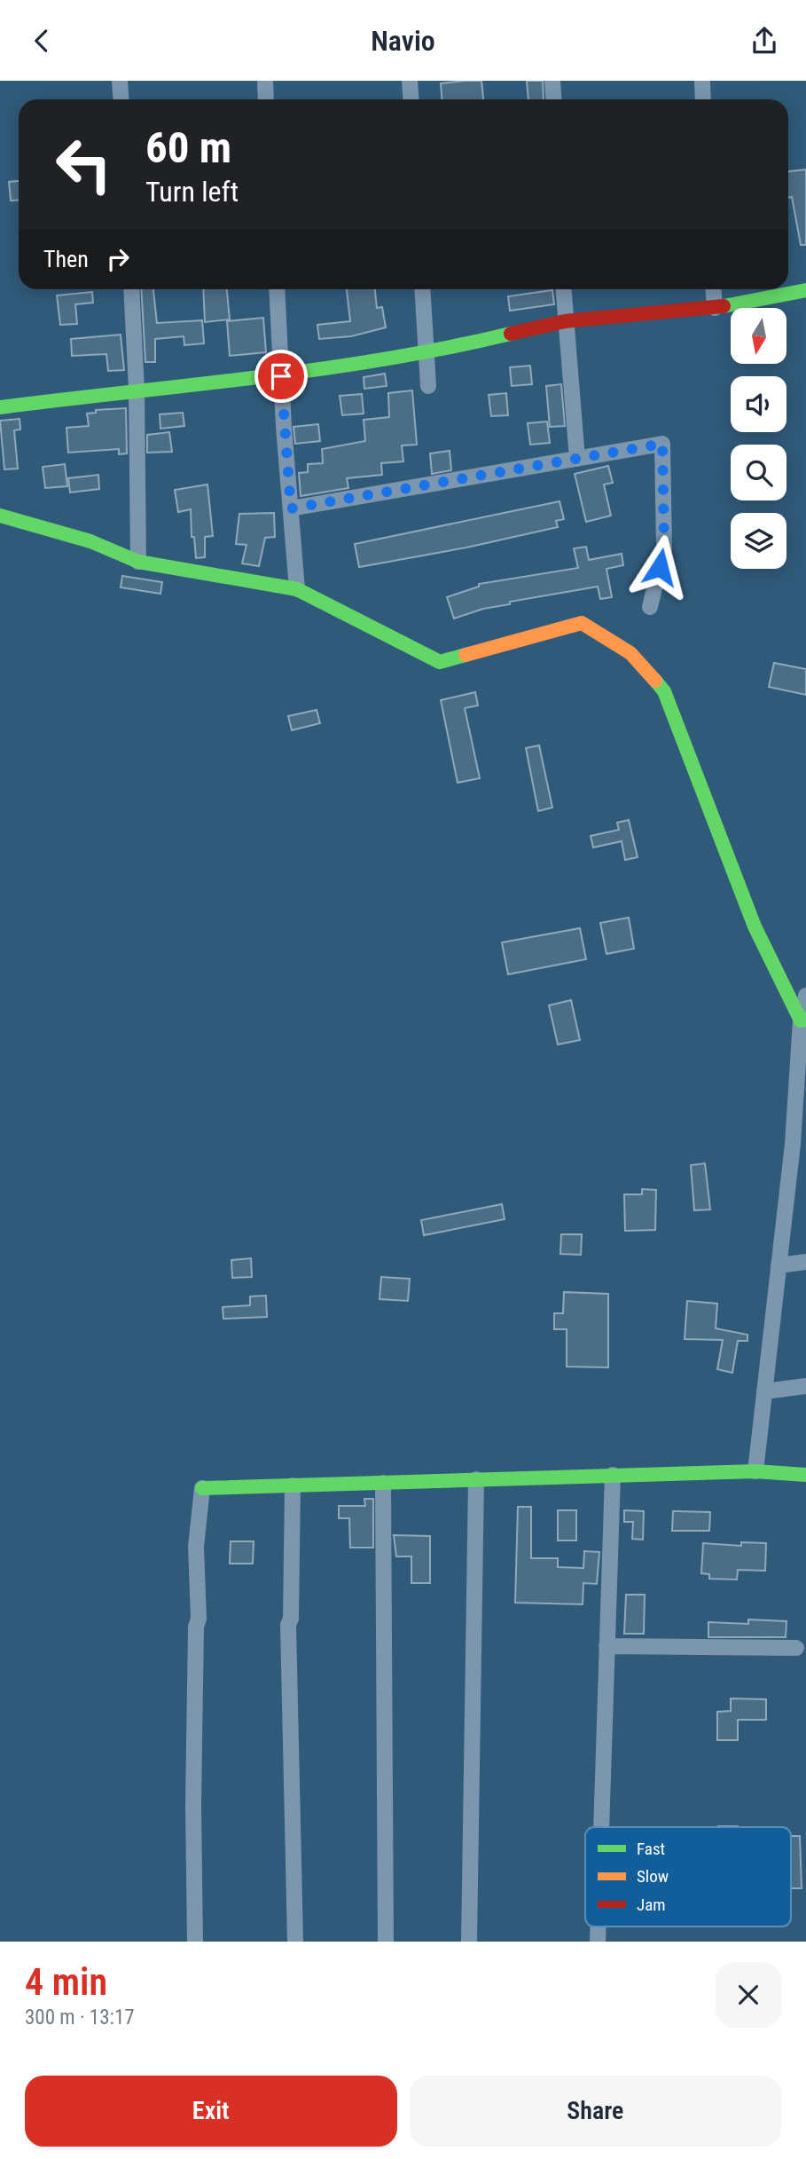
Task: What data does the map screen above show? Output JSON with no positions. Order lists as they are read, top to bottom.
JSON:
{
  "legend": ["Fast", "Slow", "Jam"],
  "north": "bottom",
  "page": {
    "header": "Navio",
    "turn": ["60 m", "Turn left"],
    "then": "Then",
    "heading": ["4 min", "300 m · 13:17"],
    "buttons": ["Exit", "Share"]
  }
}
